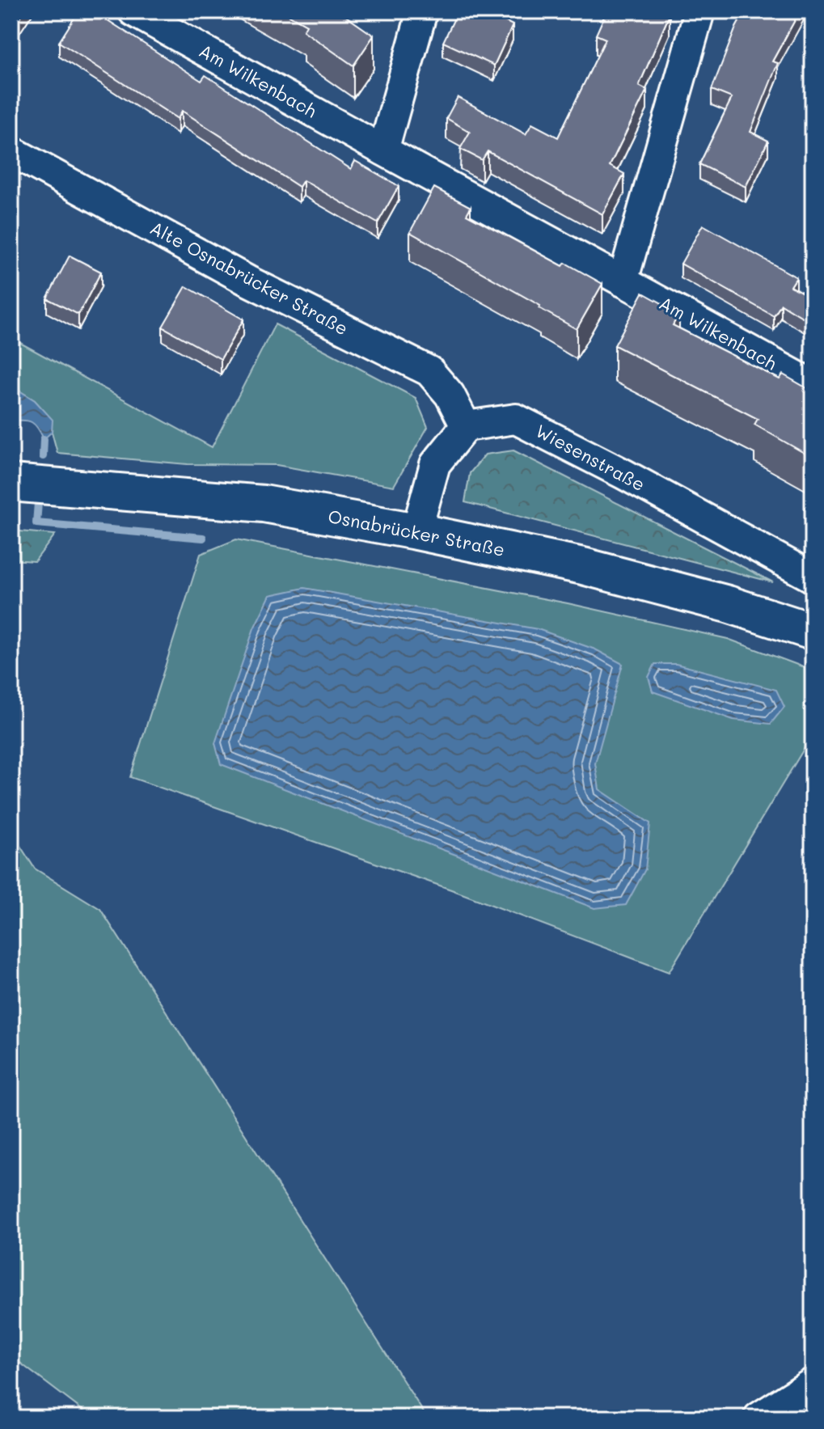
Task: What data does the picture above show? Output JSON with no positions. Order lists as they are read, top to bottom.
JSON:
{
  "streets": {
    "main road": ["Osnabrücker Straße"],
    "street": ["Am Wilkenbach", "Alte Osnabrücker Straße", "Wiesenstraße"]
  },
  "crossings": [
    ["Alte Osnabrücker Straße", "Wiesenstraße"]
  ]
}
